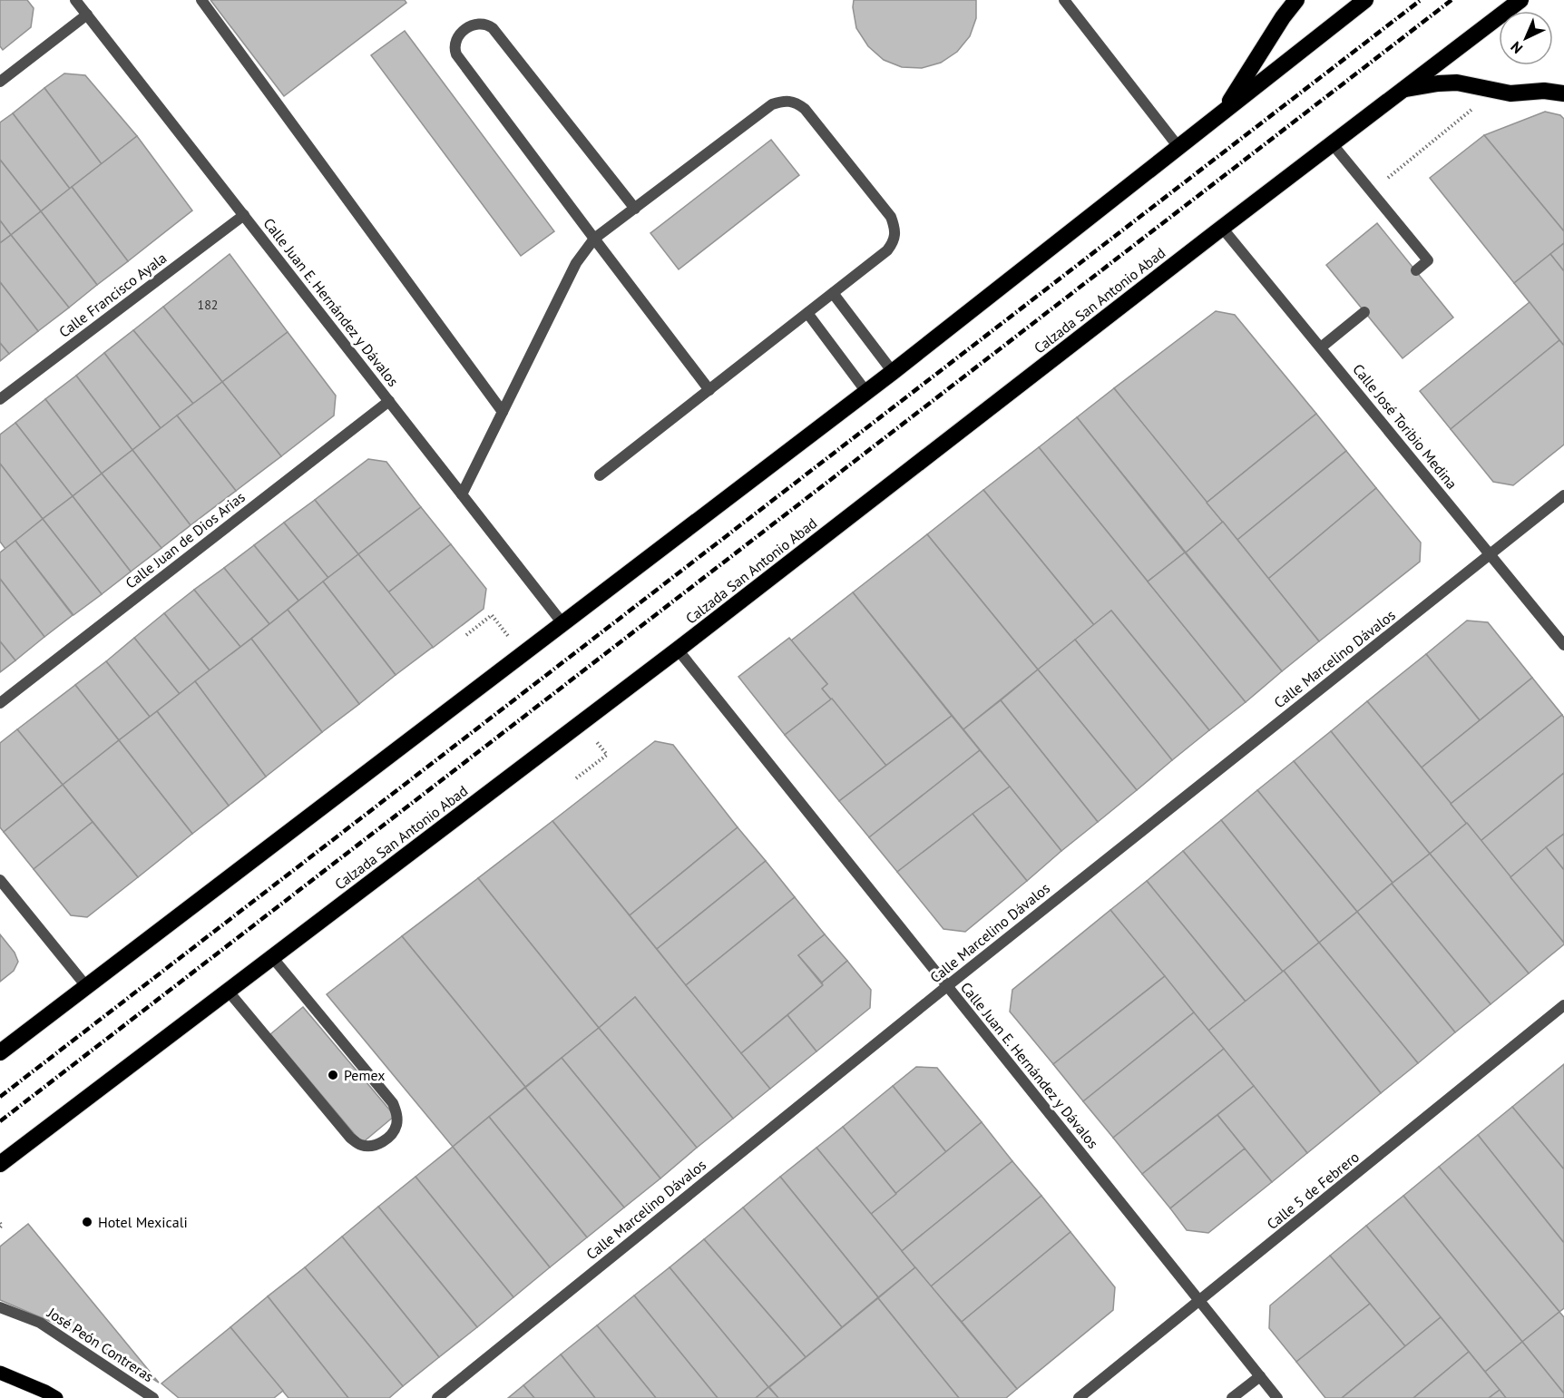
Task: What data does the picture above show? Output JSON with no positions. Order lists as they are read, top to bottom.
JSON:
{
  "streets": {
    "highway": ["Calzada San Antonio Abad"],
    "street": [
      "Calle Francisco Ayala",
      "Calle Juan E. Hernández y Dávalos",
      "Calle José Toribio Medina",
      "Calle Juan de Dios Arias",
      "Calle Marcelino Dávalos",
      "Calle 5 de Febrero",
      "José Peón Contreras"
    ]
  },
  "crossings": [
    ["Calle Francisco Ayala", "Calle Juan E. Hernández y Dávalos"],
    ["Calzada San Antonio Abad", "Calle Juan E. Hernández y Dávalos"],
    ["Calzada San Antonio Abad", "Calle José Toribio Medina"],
    ["Calle Juan E. Hernández y Dávalos", "Calle Juan de Dios Arias"],
    ["Calle Juan E. Hernández y Dávalos", "Calle Marcelino Dávalos"],
    ["Calle Juan E. Hernández y Dávalos", "Calle 5 de Febrero"],
    ["Calle José Toribio Medina", "Calle Marcelino Dávalos"]
  ],
  "places": ["Pemex", "Hotel Mexicali"],
  "house_numbers": ["182"],
  "north": "bottom left"
}
